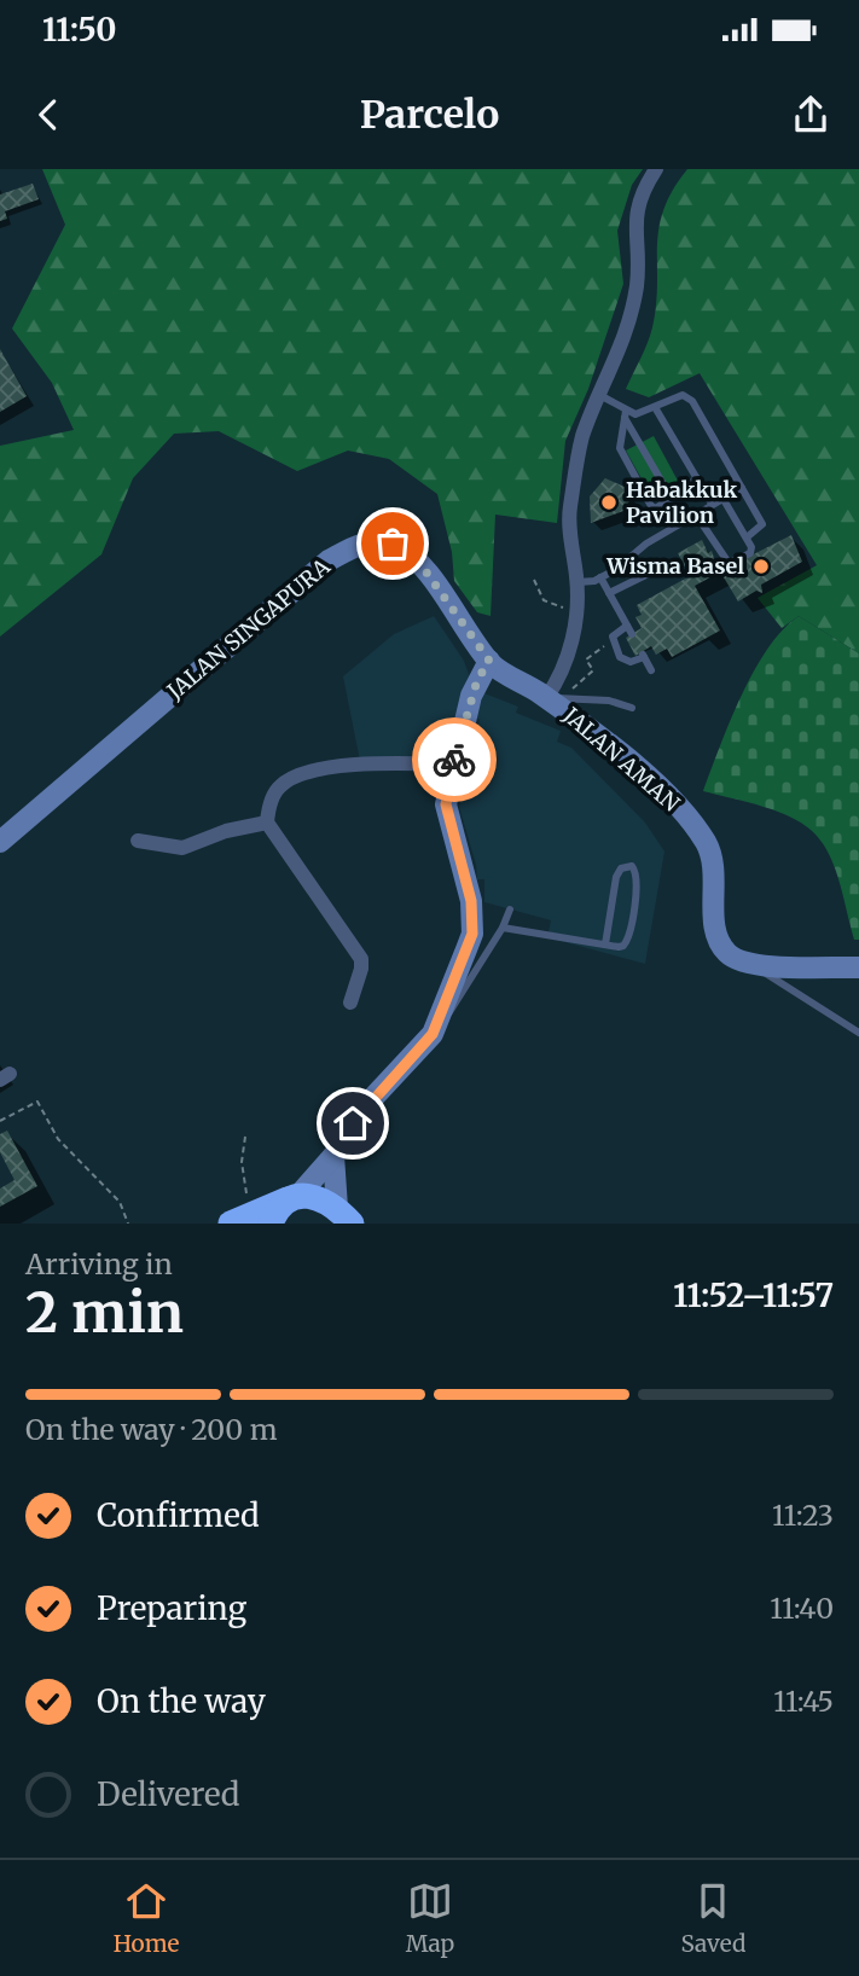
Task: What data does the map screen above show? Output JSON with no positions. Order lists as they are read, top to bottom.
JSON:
{
  "streets": {
    "street": ["JALAN SINGAPURA", "JALAN AMAN"]
  },
  "crossings": [
    ["JALAN SINGAPURA", "JALAN AMAN"]
  ],
  "places": ["Habakkuk Pavilion", "Wisma Basel"],
  "page": {
    "status": "11:50",
    "header": "Parcelo",
    "heading": ["2 min", "Arriving in", "11:52–11:57"],
    "bar": "On the way · 200 m",
    "list": [
      ["Confirmed", "11:23"],
      ["Preparing", "11:40"],
      ["On the way", "11:45"],
      "Delivered"
    ],
    "tabs": ["Home", "Map", "Saved"]
  }
}
